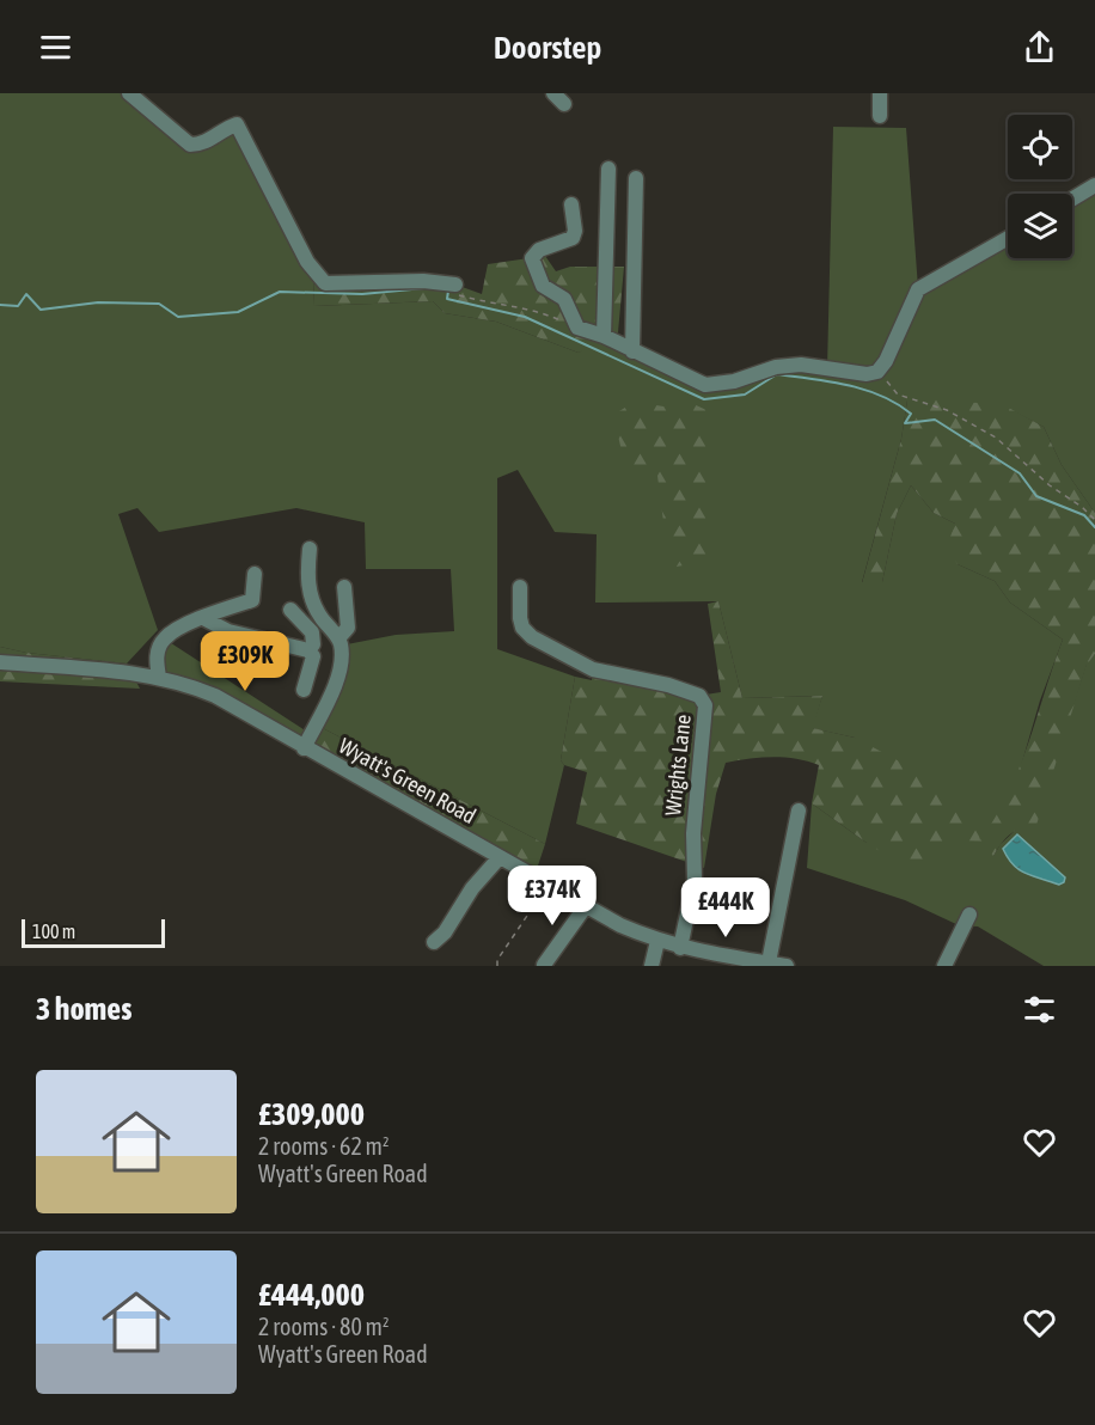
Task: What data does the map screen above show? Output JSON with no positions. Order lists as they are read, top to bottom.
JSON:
{
  "streets": {
    "street": ["Wrights Lane", "Wyatt's Green Road"]
  },
  "crossings": [
    ["Wrights Lane", "Wyatt's Green Road"]
  ],
  "scale_bar": "100 m",
  "page": {
    "header": "Doorstep",
    "price": ["£309K", "£374K", "£444K"],
    "scale": "100 m",
    "heading": "3 homes",
    "list": [
      {
        "name": "£309,000",
        "note": "2 rooms · 62 m² · Wyatt's Green Road"
      },
      {
        "name": "£444,000",
        "note": "2 rooms · 80 m² · Wyatt's Green Road"
      }
    ]
  }
}
